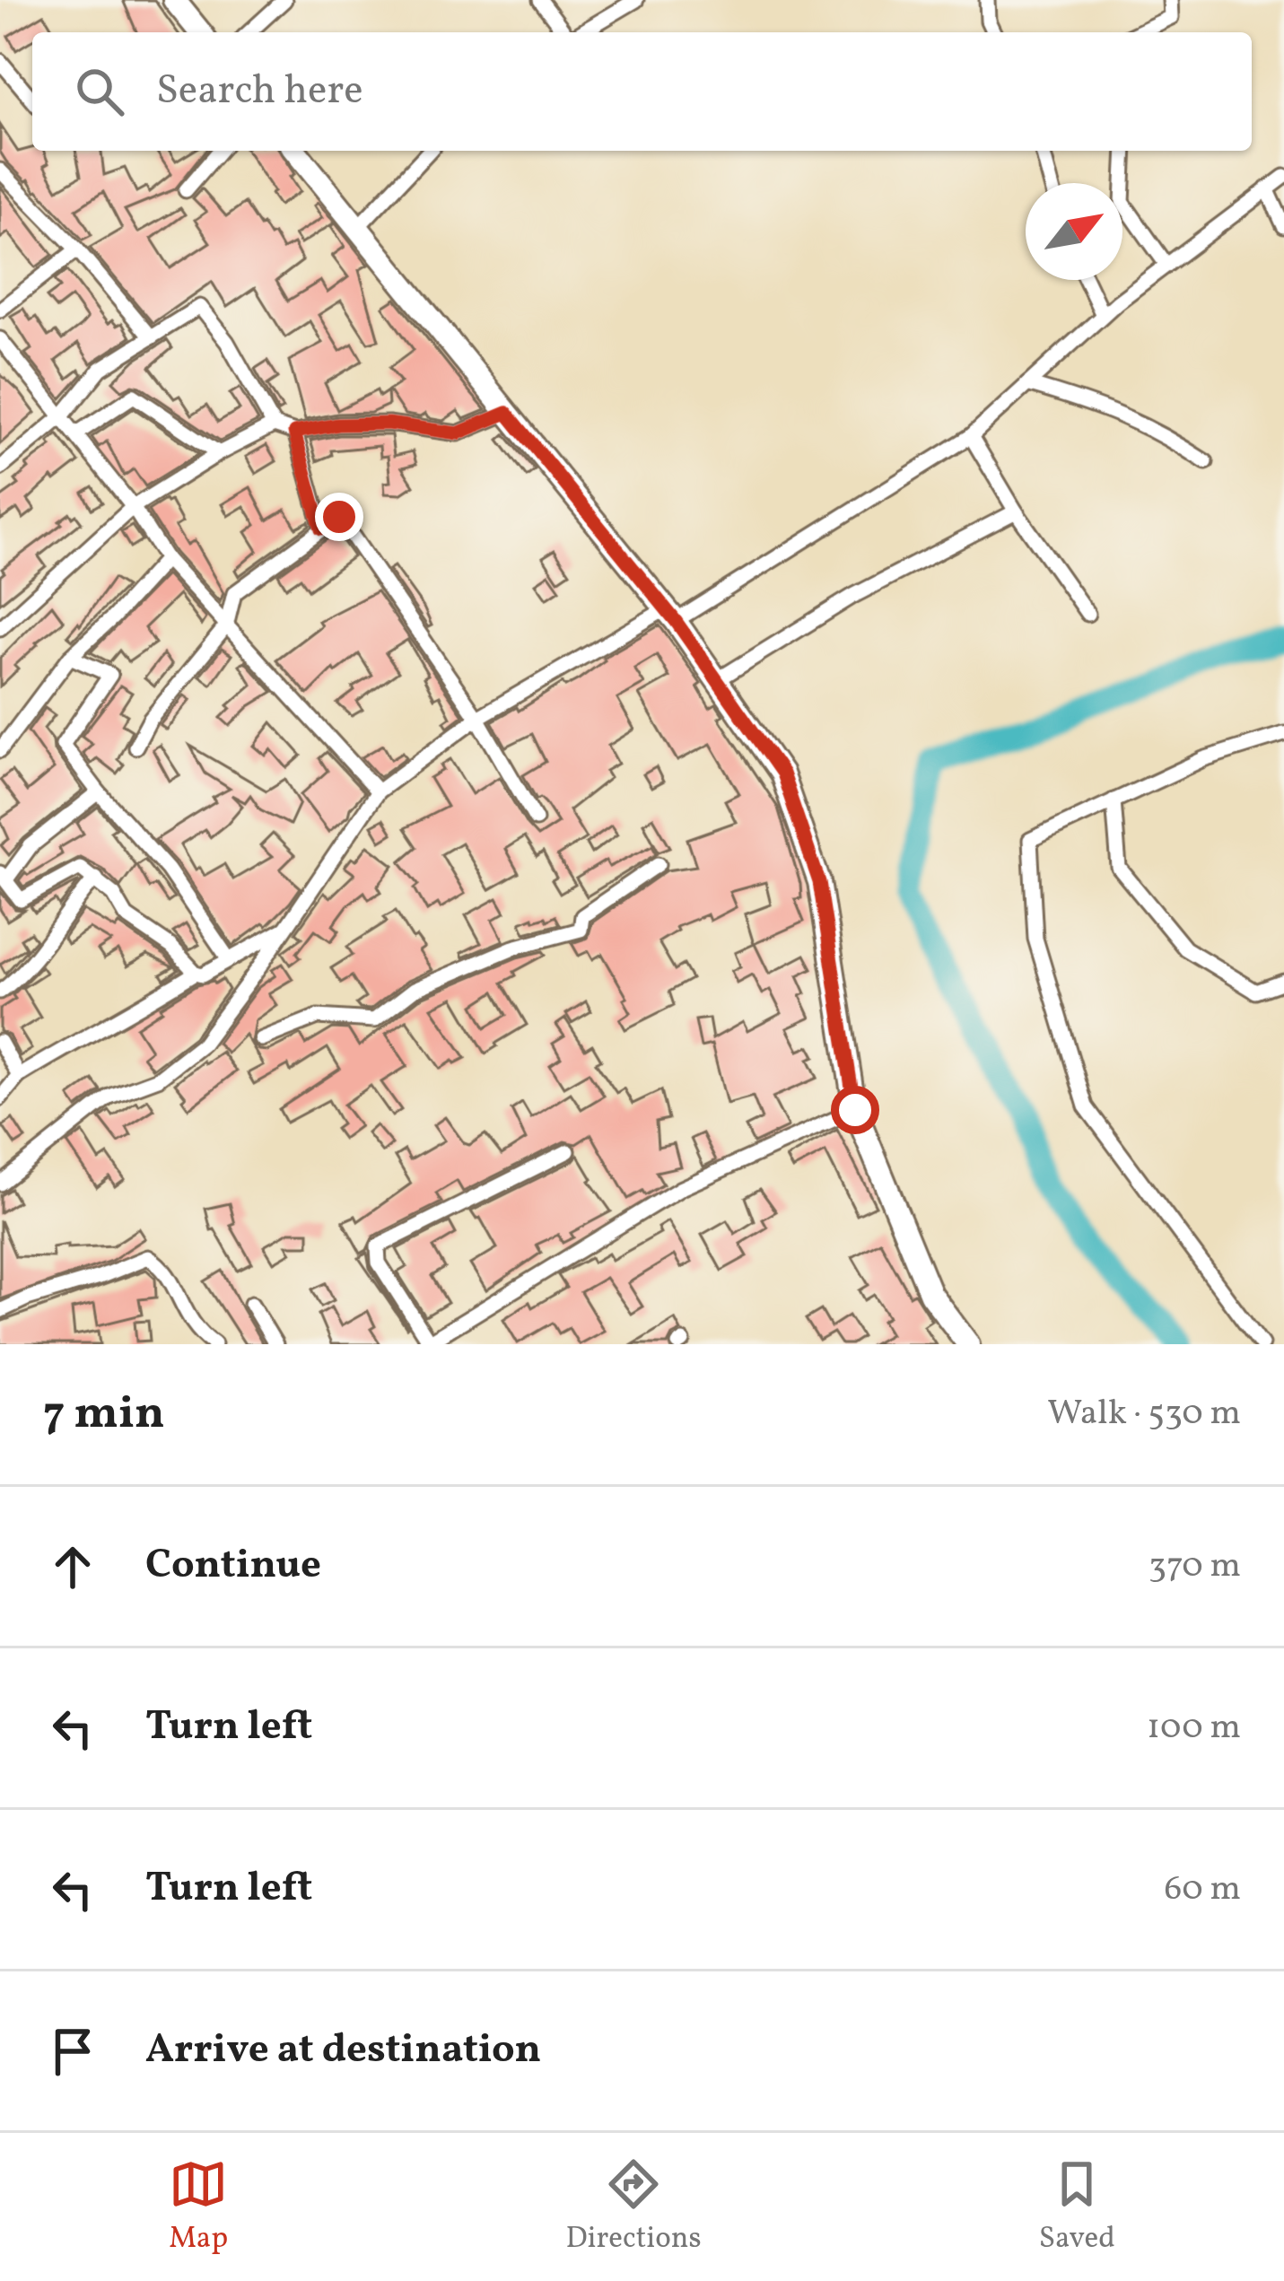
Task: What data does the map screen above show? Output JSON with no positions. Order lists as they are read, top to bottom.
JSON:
{
  "north": "top right",
  "page": {
    "search": "Search here",
    "heading": ["7 min", "Walk · 530 m"],
    "list": [
      ["Continue", "370 m"],
      ["Turn left", "100 m"],
      ["Turn left", "60 m"],
      "Arrive at destination"
    ],
    "nav": ["Map", "Directions", "Saved"]
  }
}
